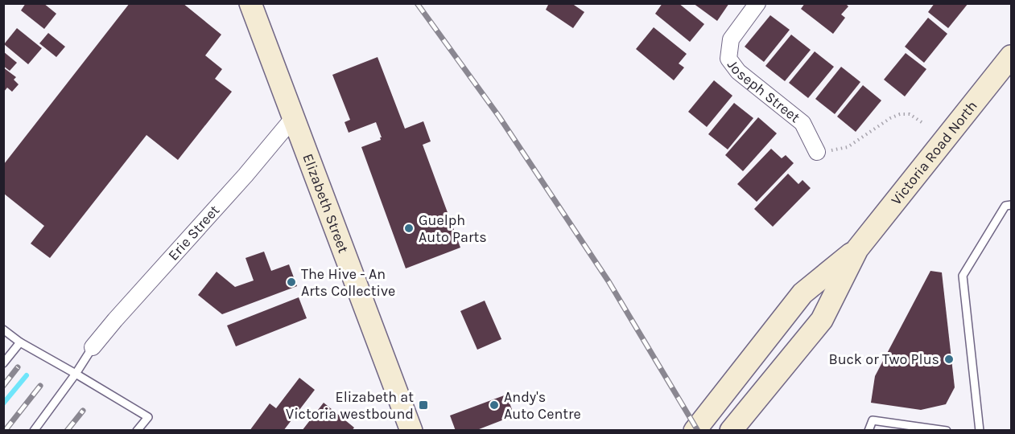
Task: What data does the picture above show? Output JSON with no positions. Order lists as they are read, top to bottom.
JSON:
{
  "streets": {
    "main road": ["Victoria Road North", "Elizabeth Street"],
    "street": ["Joseph Street", "Erie Street"]
  },
  "crossings": [
    ["Elizabeth Street", "Erie Street"]
  ],
  "places": {
    "other": [
      "Guelph Auto Parts",
      "The Hive - An Arts Collective",
      "Buck or Two Plus",
      "Andy's Auto Centre"
    ],
    "transit": ["Elizabeth at Victoria westbound"]
  }
}
